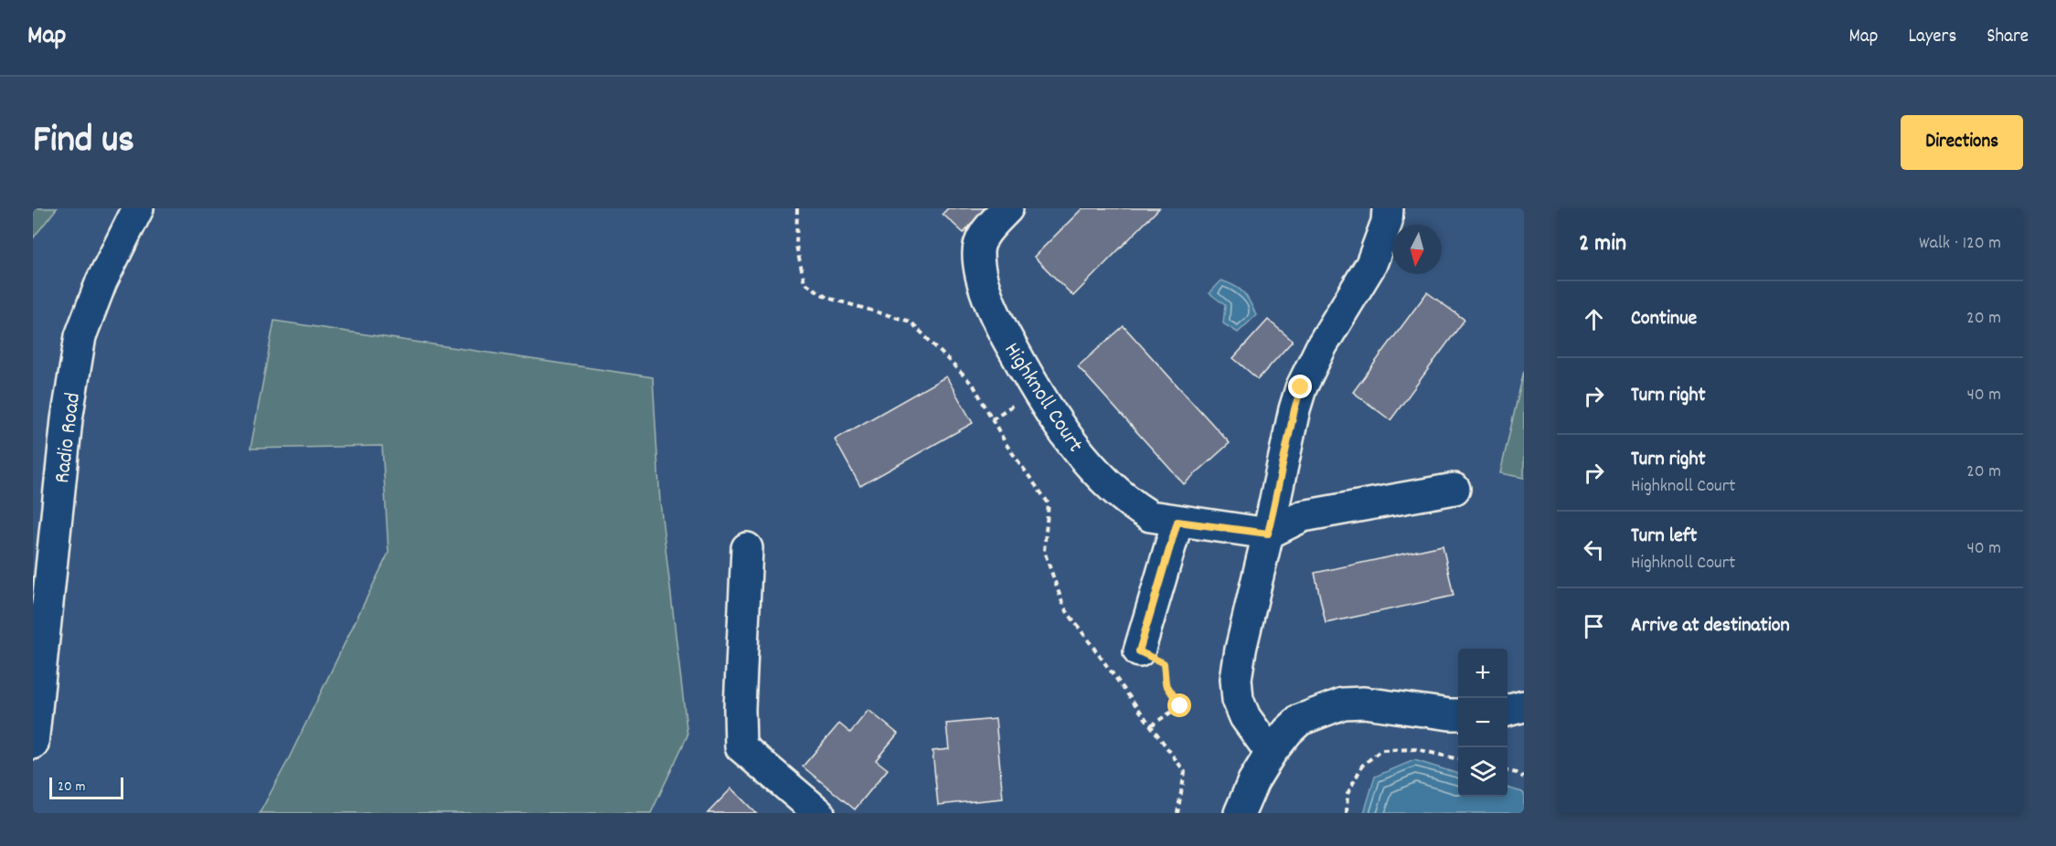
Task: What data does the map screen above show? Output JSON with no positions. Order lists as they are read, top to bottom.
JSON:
{
  "streets": {
    "street": ["Highknoll Court", "Radio Road"]
  },
  "scale_bar": "20 m",
  "north": "bottom",
  "page": {
    "header": "Map",
    "nav": ["Map", "Layers", "Share"],
    "title": "Find us",
    "buttons": "Directions",
    "heading": ["2 min", "Walk · 120 m"],
    "list": [
      ["Continue", "20 m"],
      ["Turn right", "40 m"],
      ["Turn right", "Highknoll Court", "20 m"],
      ["Turn left", "Highknoll Court", "40 m"],
      "Arrive at destination"
    ],
    "map_buttons": ["+", "−"],
    "scale": "20 m"
  }
}
